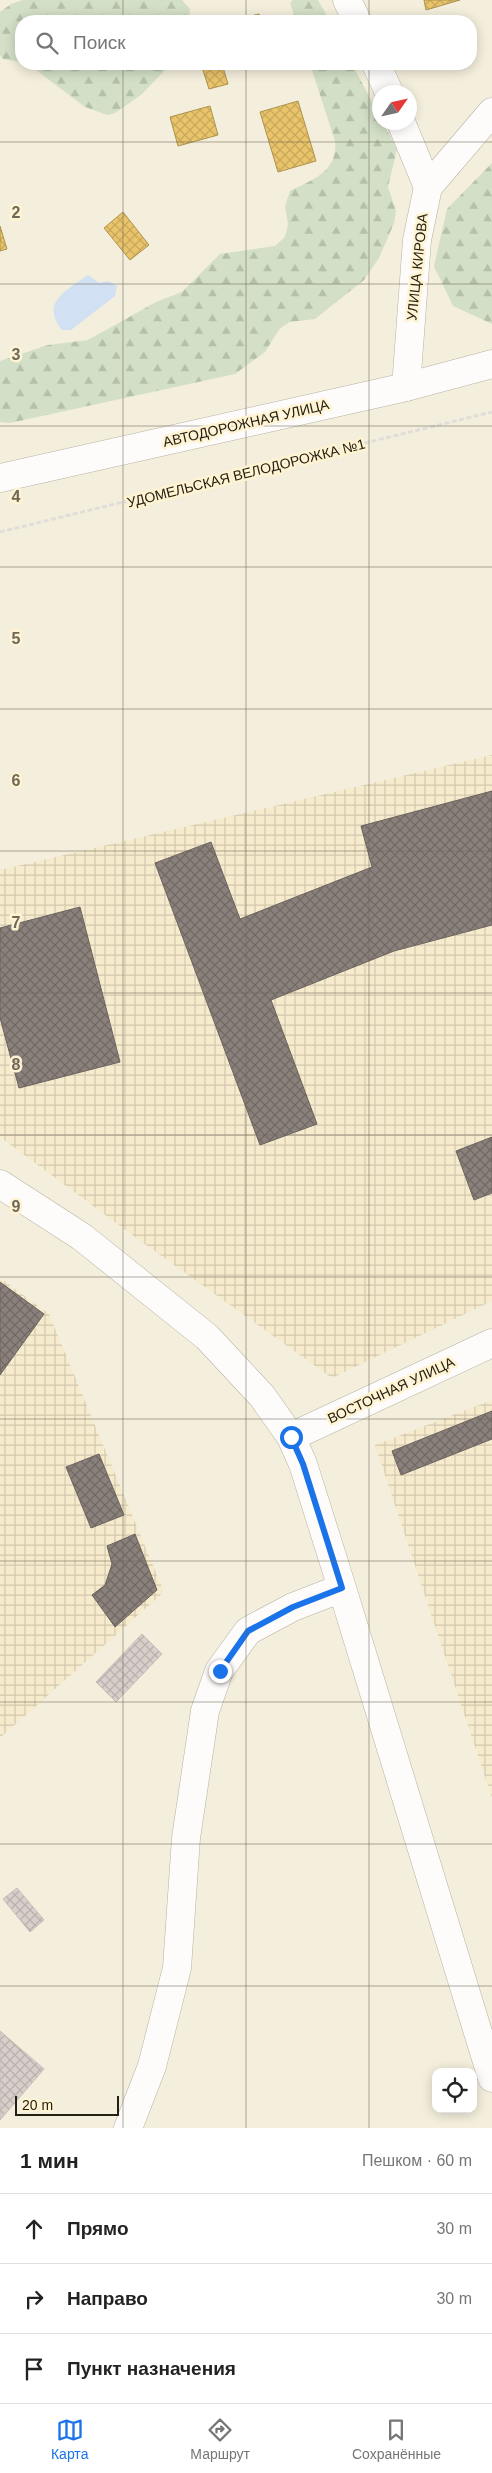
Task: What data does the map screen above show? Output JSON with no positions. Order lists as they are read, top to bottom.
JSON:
{
  "streets": {
    "street": ["УЛИЦА КИРОВА", "АВТОДОРОЖНАЯ УЛИЦА", "ВОСТОЧНАЯ УЛИЦА"],
    "path": ["УДОМЕЛЬСКАЯ ВЕЛОДОРОЖКА №1"]
  },
  "crossings": [
    ["УЛИЦА КИРОВА", "АВТОДОРОЖНАЯ УЛИЦА"]
  ],
  "scale_bar": "20 m",
  "north": "top right",
  "page": {
    "search": "Поиск",
    "scale": "20 m",
    "heading": ["1 мин", "Пешком · 60 m"],
    "list": [
      ["Прямо", "30 m"],
      ["Направо", "30 m"],
      "Пункт назначения"
    ],
    "nav": ["Карта", "Маршрут", "Сохранённые"]
  },
  "grid": {
    "rows": [
      "2",
      "3",
      "4",
      "5",
      "6",
      "7",
      "8",
      "9"
    ]
  }
}
